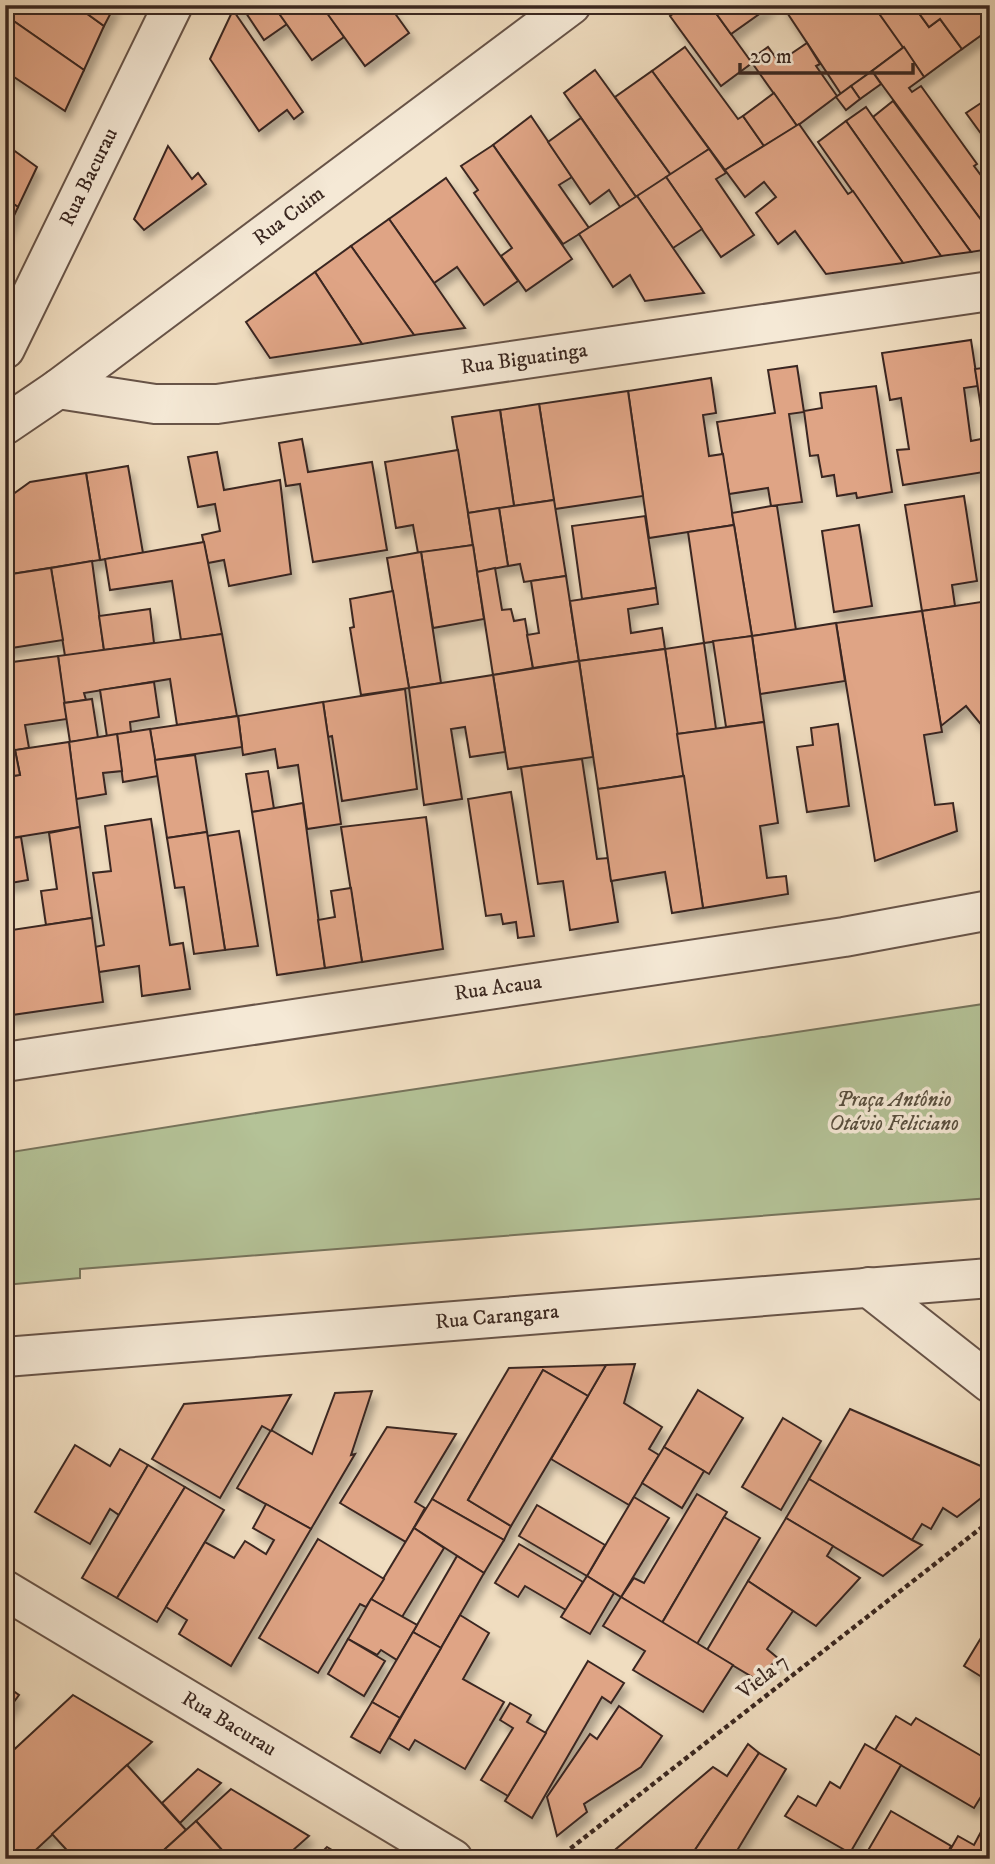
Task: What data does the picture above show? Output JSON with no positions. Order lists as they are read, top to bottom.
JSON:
{
  "streets": {
    "street": [
      "Rua Bacurau",
      "Rua Cuim",
      "Rua Biguatinga",
      "Rua Acaua",
      "Rua Carangara"
    ],
    "path": ["Viela 7"]
  },
  "crossings": [
    ["Rua Cuim", "Rua Biguatinga"]
  ],
  "parks": ["Praça Antônio Otávio Feliciano"],
  "scale_bar": "20 m"
}
